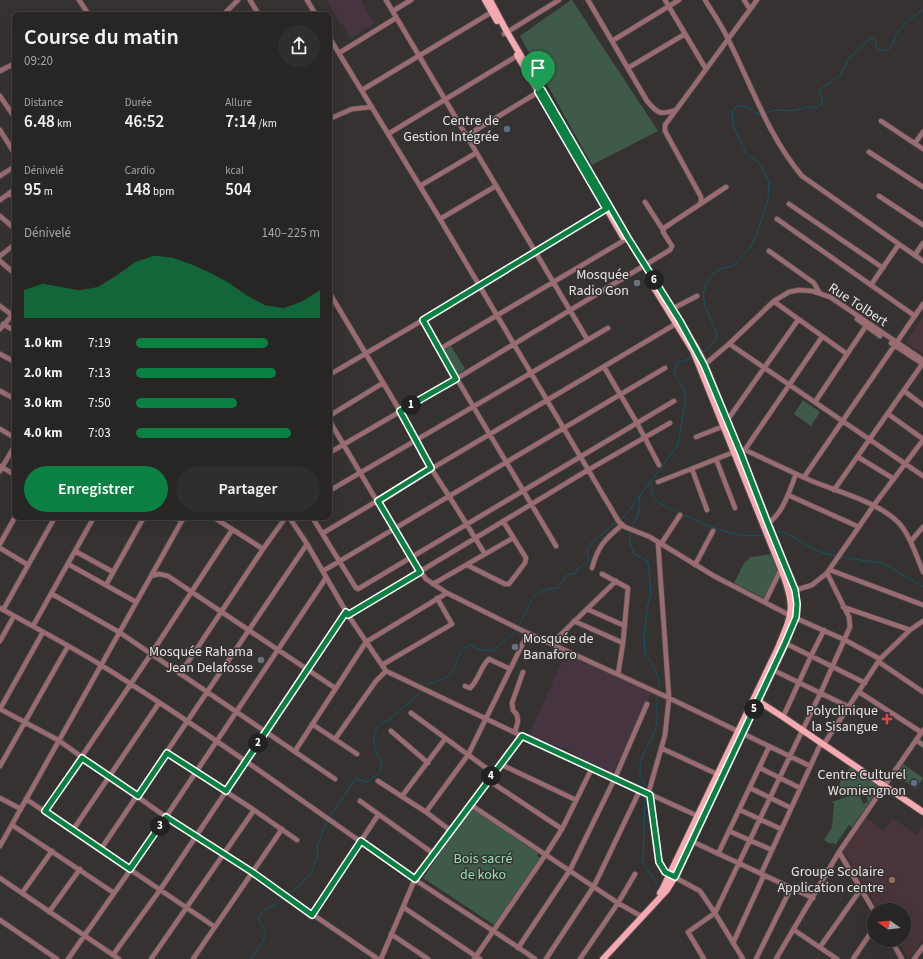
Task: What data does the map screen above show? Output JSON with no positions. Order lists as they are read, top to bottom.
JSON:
{
  "streets": {
    "street": ["Rue Tolbert"]
  },
  "parks": ["Bois sacré de koko"],
  "places": {
    "other": [
      "Centre de Gestion Intégrée",
      "Mosquée Radio Gon",
      "Mosquée de Banaforo",
      "Mosquée Rahama Jean Delafosse",
      "Centre Culturel Womiengnon",
      "Groupe Scolaire Application centre"
    ],
    "health": ["Polyclinique la Sisangue"]
  },
  "north": "left",
  "page": {
    "heading": ["Course du matin", "09:20"],
    "stats": [
      ["Distance", "6.48 km"],
      ["Durée", "46:52"],
      ["Allure", "7:14 /km"],
      ["Dénivelé", "95 m"],
      ["Cardio", "148 bpm"],
      ["kcal", "504"]
    ],
    "chart": ["Dénivelé", "140–225 m"],
    "pins": [
      "6",
      "1",
      "5",
      "2",
      "4",
      "3"
    ],
    "list": [
      {
        "name": "1.0 km",
        "note": "7:19"
      },
      {
        "name": "2.0 km",
        "note": "7:13"
      },
      {
        "name": "3.0 km",
        "note": "7:50"
      },
      {
        "name": "4.0 km",
        "note": "7:03"
      }
    ],
    "buttons": ["Enregistrer", "Partager"]
  }
}
